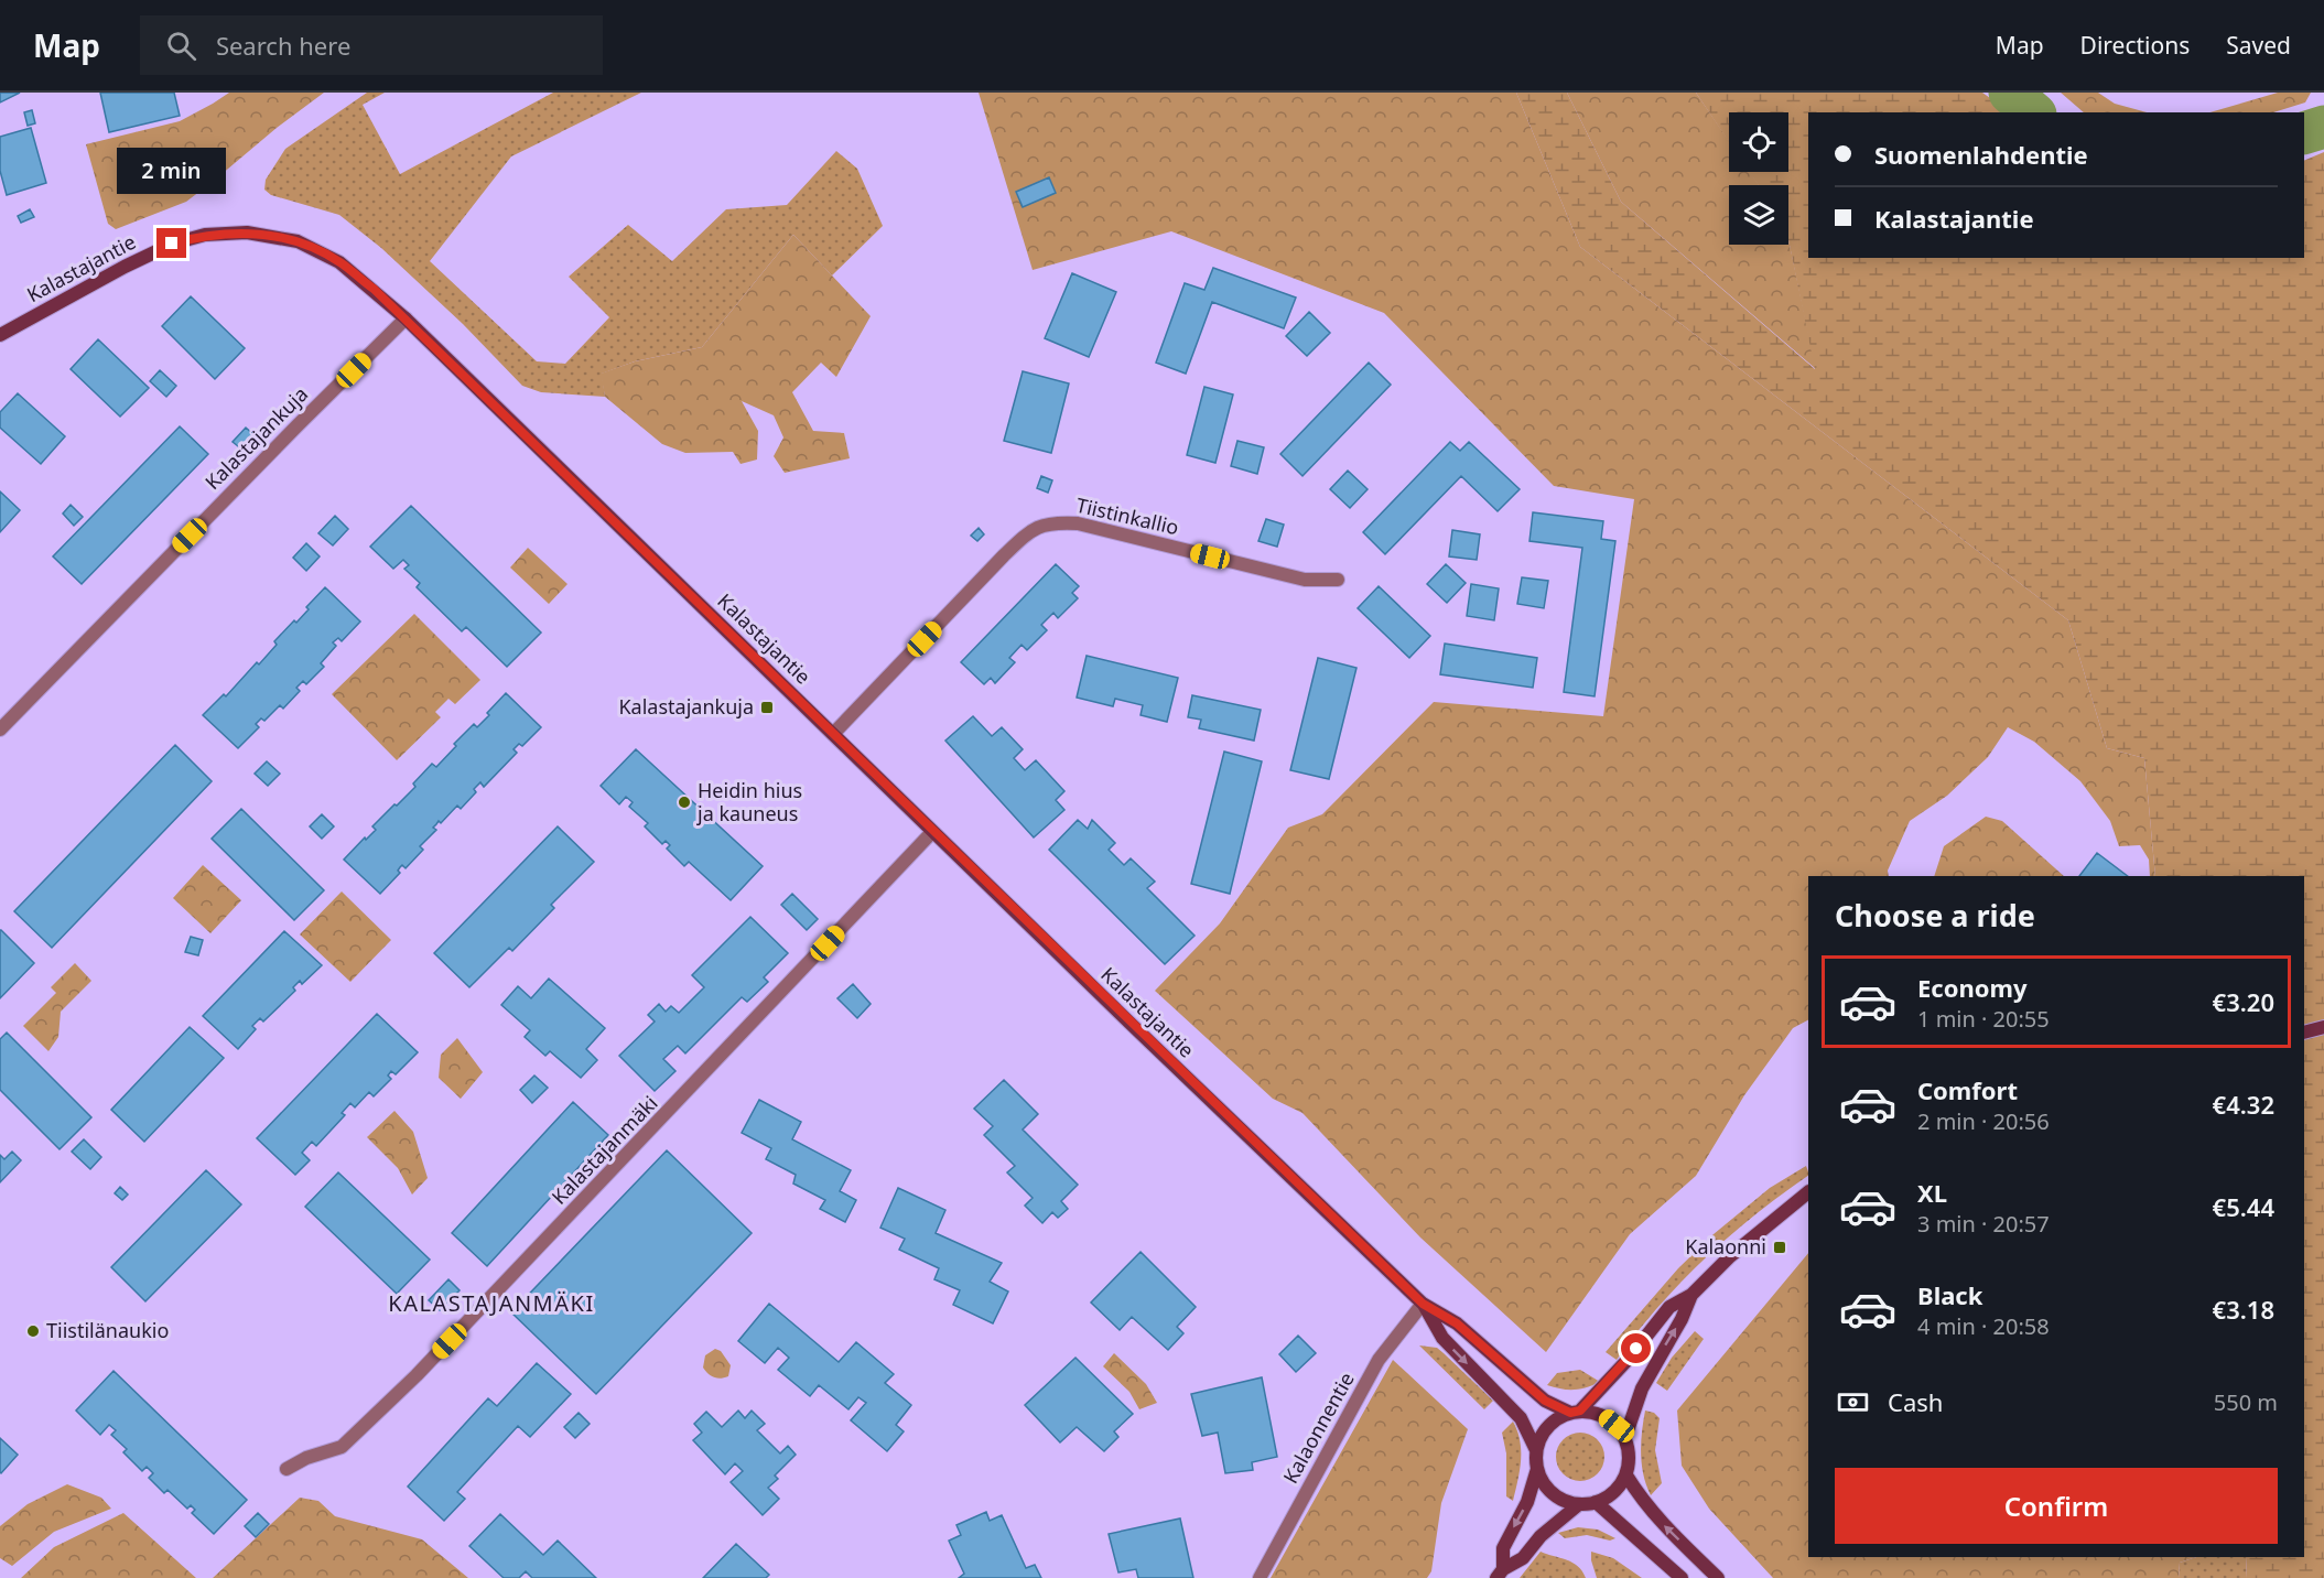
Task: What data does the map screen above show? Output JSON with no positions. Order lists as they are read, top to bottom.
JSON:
{
  "streets": {
    "main road": ["Kalastajantie"],
    "street": [
      "Kalastajankuja",
      "Tiistinkallio",
      "Kalastajanmäki",
      "Kalaonnentie"
    ]
  },
  "crossings": [
    ["Kalastajantie", "Kalastajankuja"],
    ["Kalastajantie", "Tiistinkallio"],
    ["Kalastajantie", "Kalastajanmäki"],
    ["Kalastajantie", "Kalaonnentie"]
  ],
  "districts": ["KALASTAJANMÄKI"],
  "places": {
    "transit": ["Kalastajankuja", "Kalaonni"],
    "other": ["Heidin hius ja kauneus", "Tiistilänaukio"]
  },
  "page": {
    "header": "Map",
    "search": "Search here",
    "nav": ["Map", "Directions", "Saved"],
    "banner": ["Suomenlahdentie", "Kalastajantie"],
    "bubble": "2 min",
    "heading": "Choose a ride",
    "list": [
      {
        "name": "Economy",
        "note": "1 min · 20:55",
        "value": "€3.20"
      },
      {
        "name": "Comfort",
        "note": "2 min · 20:56",
        "value": "€4.32"
      },
      {
        "name": "XL",
        "note": "3 min · 20:57",
        "value": "€5.44"
      },
      {
        "name": "Black",
        "note": "4 min · 20:58",
        "value": "€3.18"
      }
    ],
    "pay": ["Cash", "550 m"],
    "buttons": "Confirm"
  }
}
